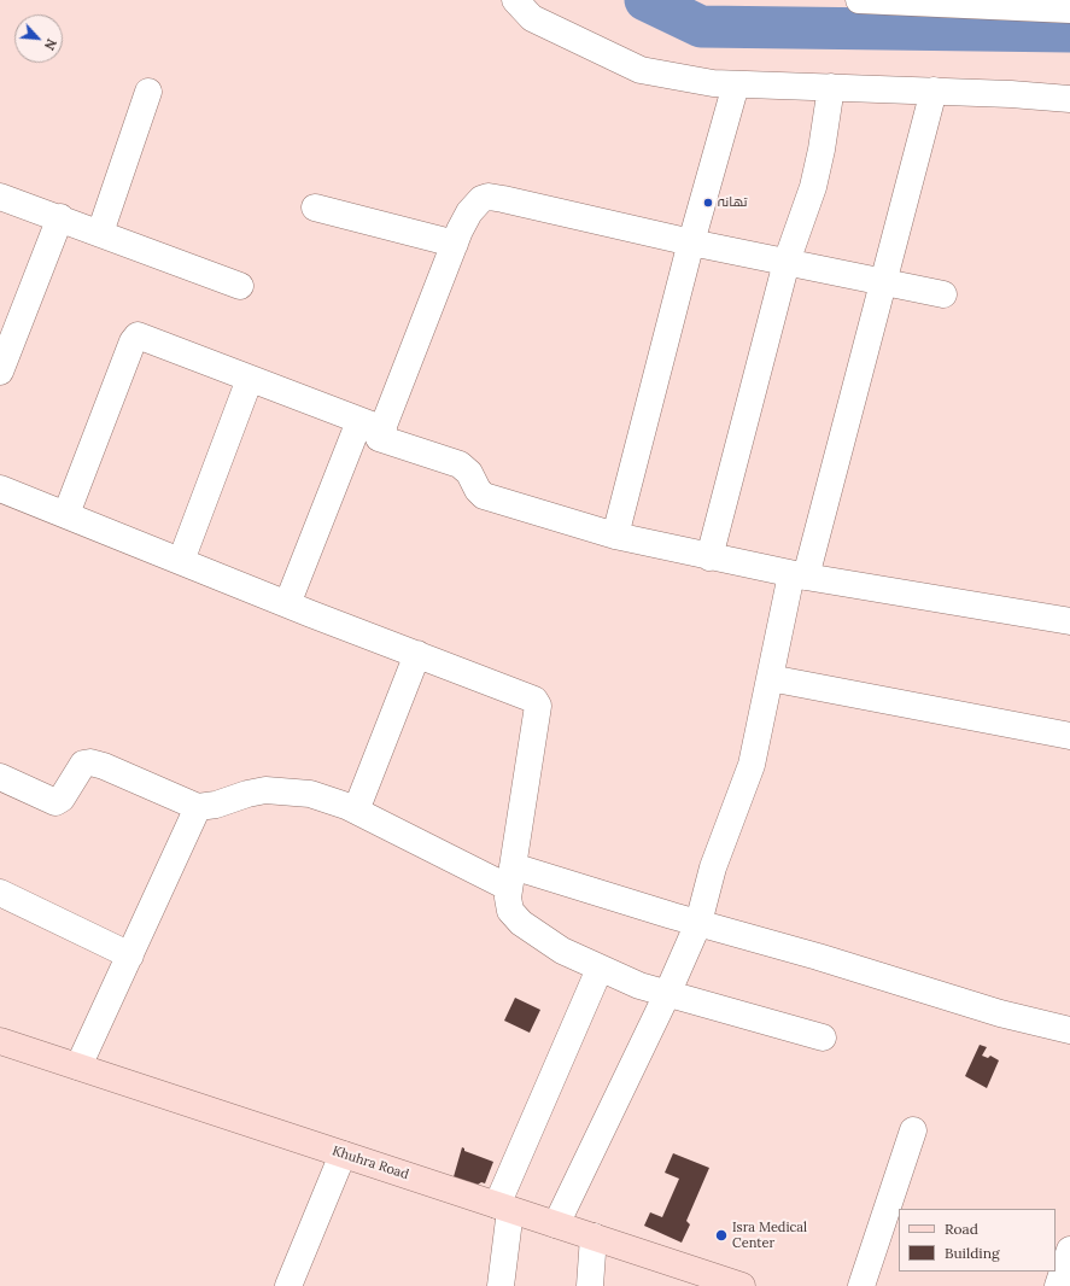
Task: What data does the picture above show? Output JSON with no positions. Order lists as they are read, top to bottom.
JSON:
{
  "streets": {
    "main road": ["Khuhra Road"]
  },
  "places": ["تھانہ", "Isra Medical Center"],
  "legend": ["Road", "Building"],
  "north": "bottom right"
}
